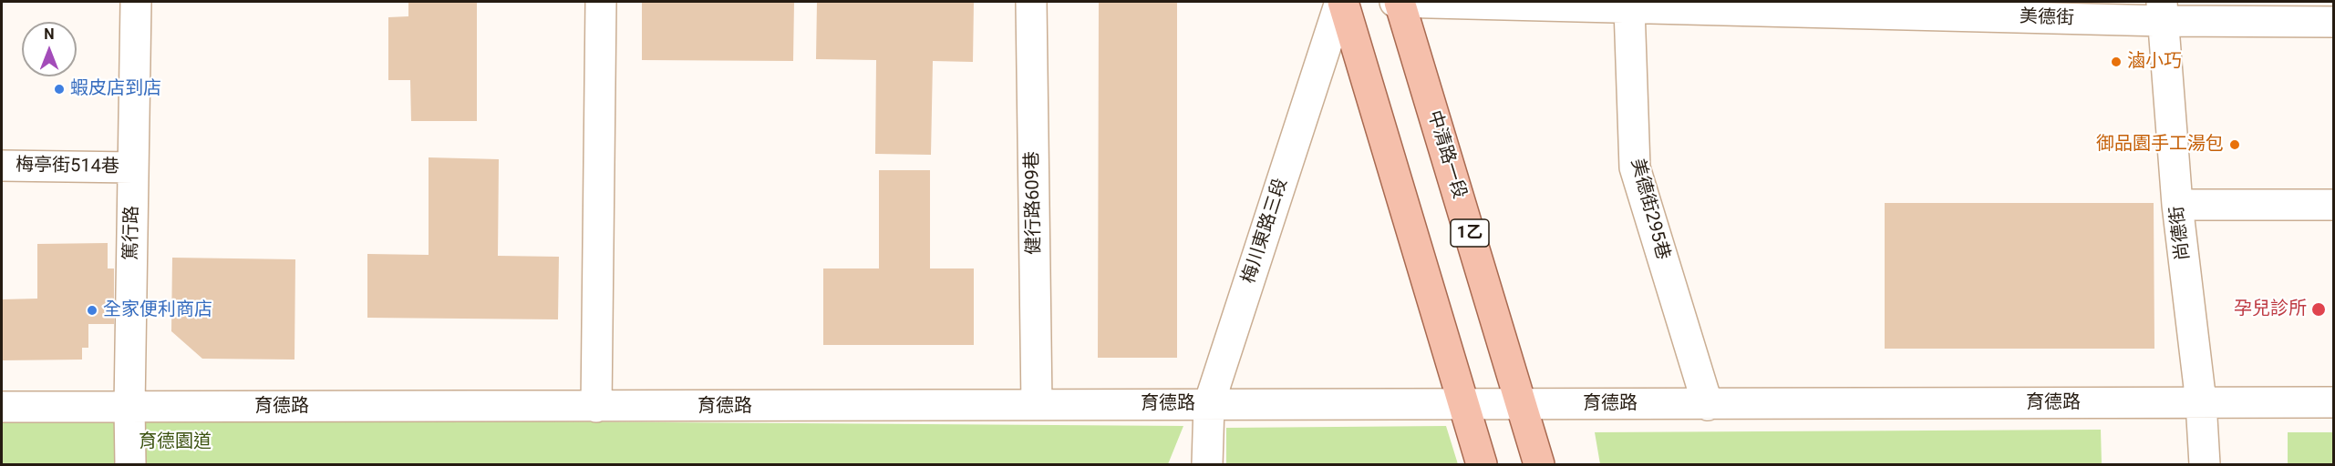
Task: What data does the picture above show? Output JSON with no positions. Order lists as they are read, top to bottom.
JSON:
{
  "streets": {
    "main road": ["中清路一段", "1乙"],
    "street": [
      "美德街",
      "梅亭街514巷",
      "健行路609巷",
      "美德街295巷",
      "梅川東路三段",
      "篤行路",
      "尚德街",
      "育德路"
    ]
  },
  "crossings": [
    ["美德街", "中清路一段"],
    ["美德街", "美德街295巷"],
    ["美德街", "尚德街"],
    ["中清路一段", "育德路"],
    ["梅亭街514巷", "篤行路"],
    ["健行路609巷", "育德路"],
    ["美德街295巷", "育德路"],
    ["梅川東路三段", "育德路"],
    ["篤行路", "育德路"],
    ["尚德街", "育德路"]
  ],
  "parks": ["育德園道"],
  "places": [
    "滷小巧",
    "蝦皮店到店",
    "御品園手工湯包",
    "孕兒診所",
    "全家便利商店"
  ],
  "north": "top"
}
